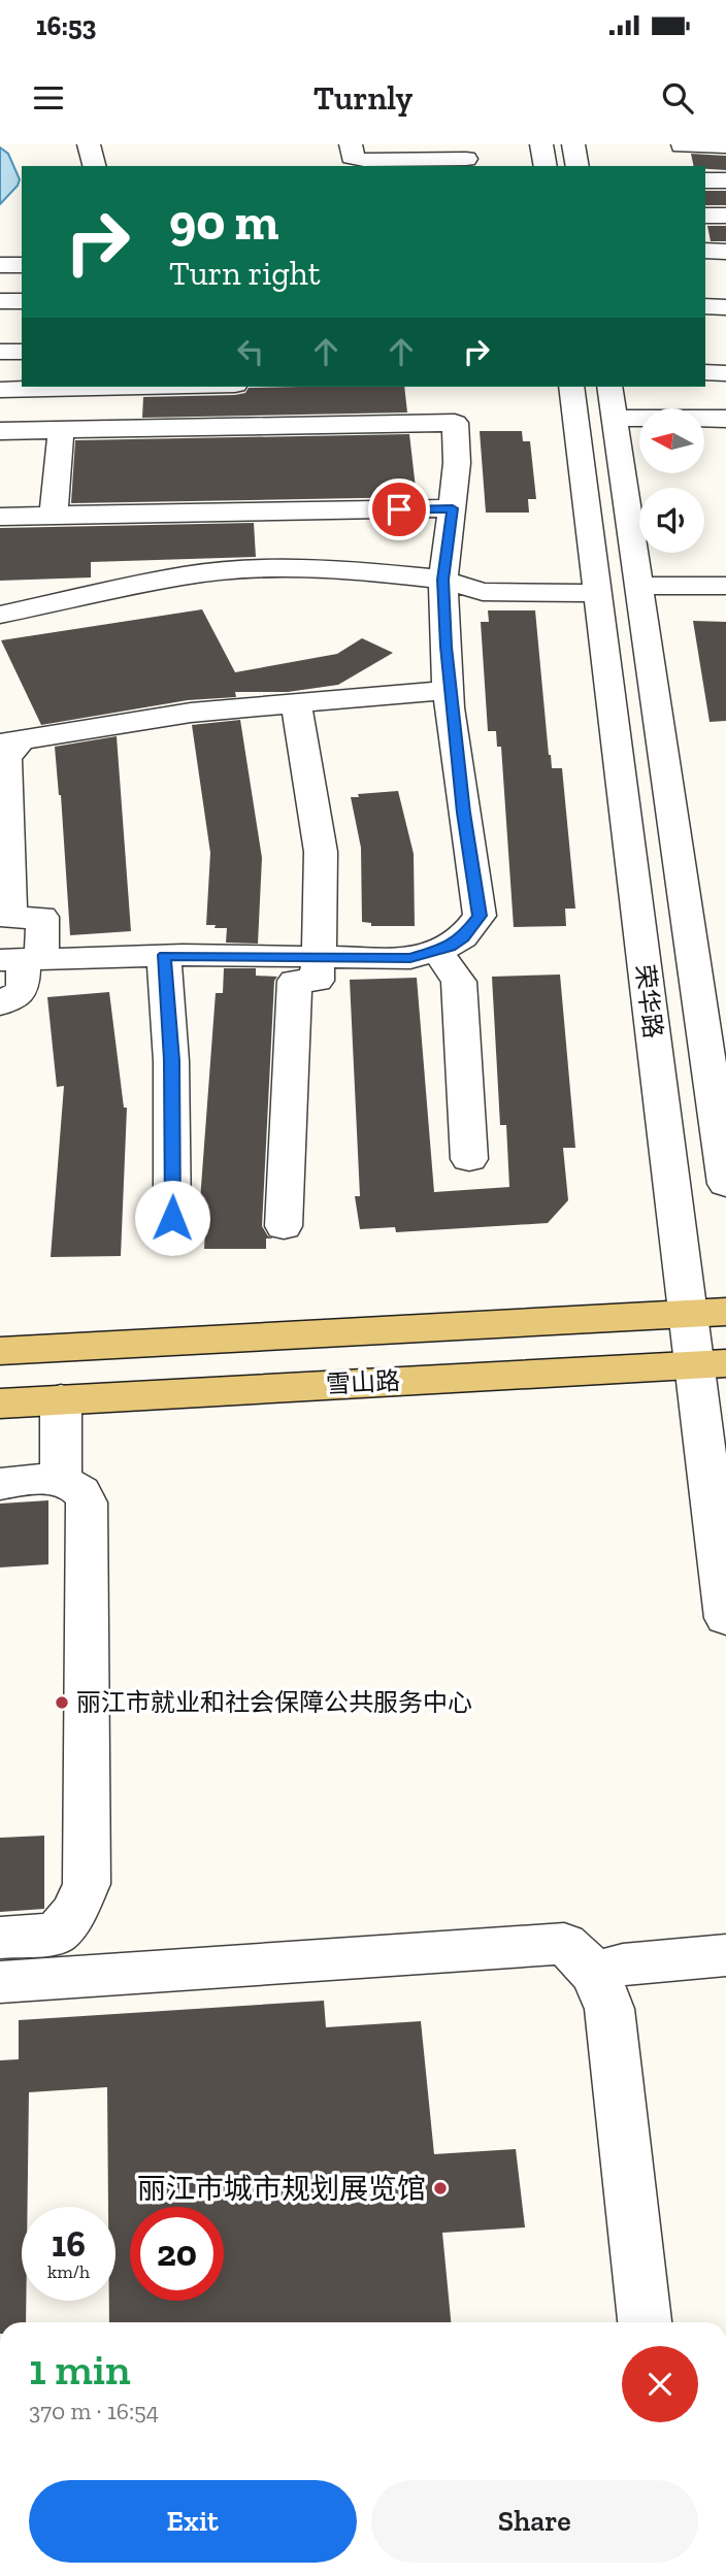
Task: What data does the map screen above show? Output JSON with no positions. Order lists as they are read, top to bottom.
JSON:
{
  "streets": {
    "main road": ["雪山路"],
    "street": ["荣华路"]
  },
  "crossings": [
    ["荣华路", "雪山路"]
  ],
  "places": ["丽江市就业和社会保障公共服务中心", "丽江市城市规划展览馆"],
  "north": "left",
  "page": {
    "status": "16:53",
    "header": "Turnly",
    "turn": ["90 m", "Turn right"],
    "speed": "16 km/h",
    "limit": "20",
    "heading": ["1 min", "370 m · 16:54"],
    "buttons": ["Exit", "Share"]
  }
}
